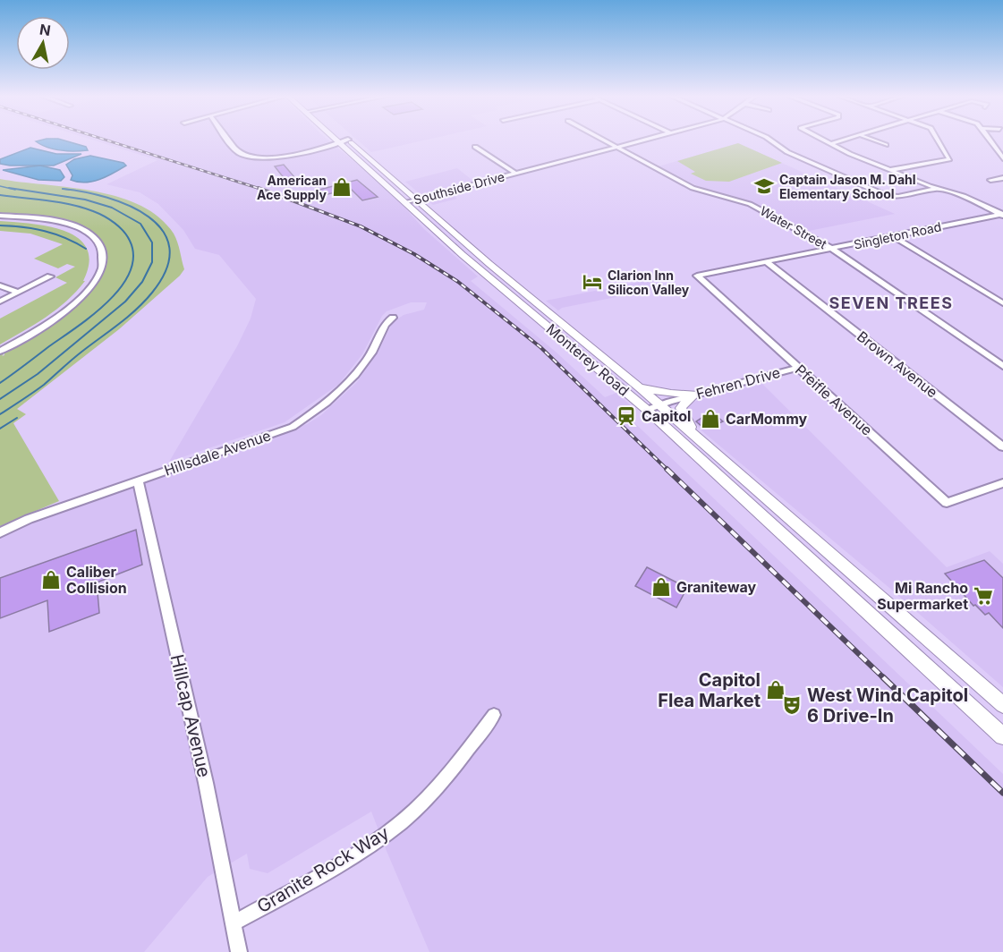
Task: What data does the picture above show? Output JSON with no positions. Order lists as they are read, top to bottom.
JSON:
{
  "streets": {
    "main road": ["Monterey Road"],
    "street": [
      "Southside Drive",
      "Water Street",
      "Singleton Road",
      "Brown Avenue",
      "Fehren Drive",
      "Pfeifle Avenue",
      "Hillsdale Avenue",
      "Hillcap Avenue",
      "Granite Rock Way"
    ]
  },
  "crossings": [
    ["Southside Drive", "Water Street"],
    ["Southside Drive", "Monterey Road"],
    ["Water Street", "Singleton Road"],
    ["Singleton Road", "Brown Avenue"],
    ["Singleton Road", "Pfeifle Avenue"],
    ["Monterey Road", "Fehren Drive"],
    ["Fehren Drive", "Pfeifle Avenue"],
    ["Hillsdale Avenue", "Hillcap Avenue"],
    ["Hillcap Avenue", "Granite Rock Way"]
  ],
  "districts": ["SEVEN TREES"],
  "places": {
    "school or university": ["Captain Jason M. Dahl Elementary School"],
    "shop": [
      "American Ace Supply",
      "CarMommy",
      "Caliber Collision",
      "Graniteway",
      "Capitol Flea Market"
    ],
    "hotel": ["Clarion Inn Silicon Valley"],
    "station": ["Capitol"],
    "supermarket": ["Mi Rancho Supermarket"],
    "theatre": ["West Wind Capitol 6 Drive-In"]
  },
  "north": "top"
}
